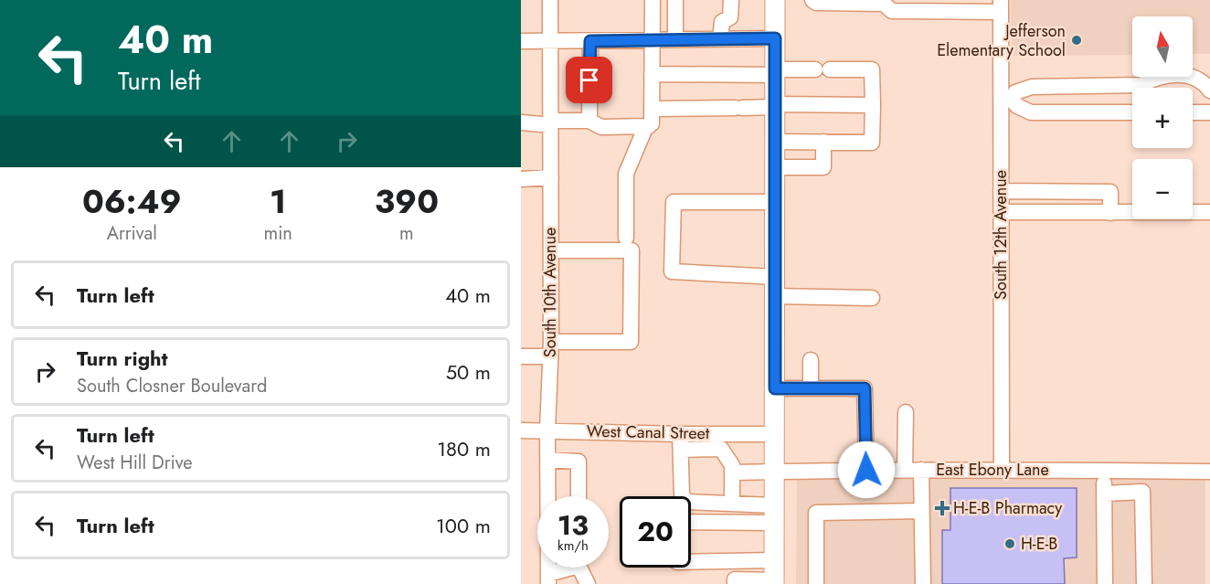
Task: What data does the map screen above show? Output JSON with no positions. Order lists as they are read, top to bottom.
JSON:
{
  "streets": {
    "street": [
      "South 12th Avenue",
      "South 10th Avenue",
      "West Canal Street",
      "East Ebony Lane"
    ]
  },
  "crossings": [
    ["South 12th Avenue", "East Ebony Lane"],
    ["South 10th Avenue", "West Canal Street"]
  ],
  "places": {
    "other": ["Jefferson Elementary School", "H-E-B"],
    "health": ["H-E-B Pharmacy"]
  },
  "north": "top",
  "page": {
    "turn": ["40 m", "Turn left"],
    "map_buttons": ["+", "−"],
    "eta": [
      "06:49",
      "Arrival",
      "1",
      "min",
      "390",
      "m"
    ],
    "list": [
      {
        "name": "Turn left",
        "value": "40 m"
      },
      {
        "name": "Turn right",
        "note": "South Closner Boulevard",
        "value": "50 m"
      },
      {
        "name": "Turn left",
        "note": "West Hill Drive",
        "value": "180 m"
      },
      {
        "name": "Turn left",
        "value": "100 m"
      }
    ],
    "speed": "13 km/h",
    "limit": "20"
  }
}
